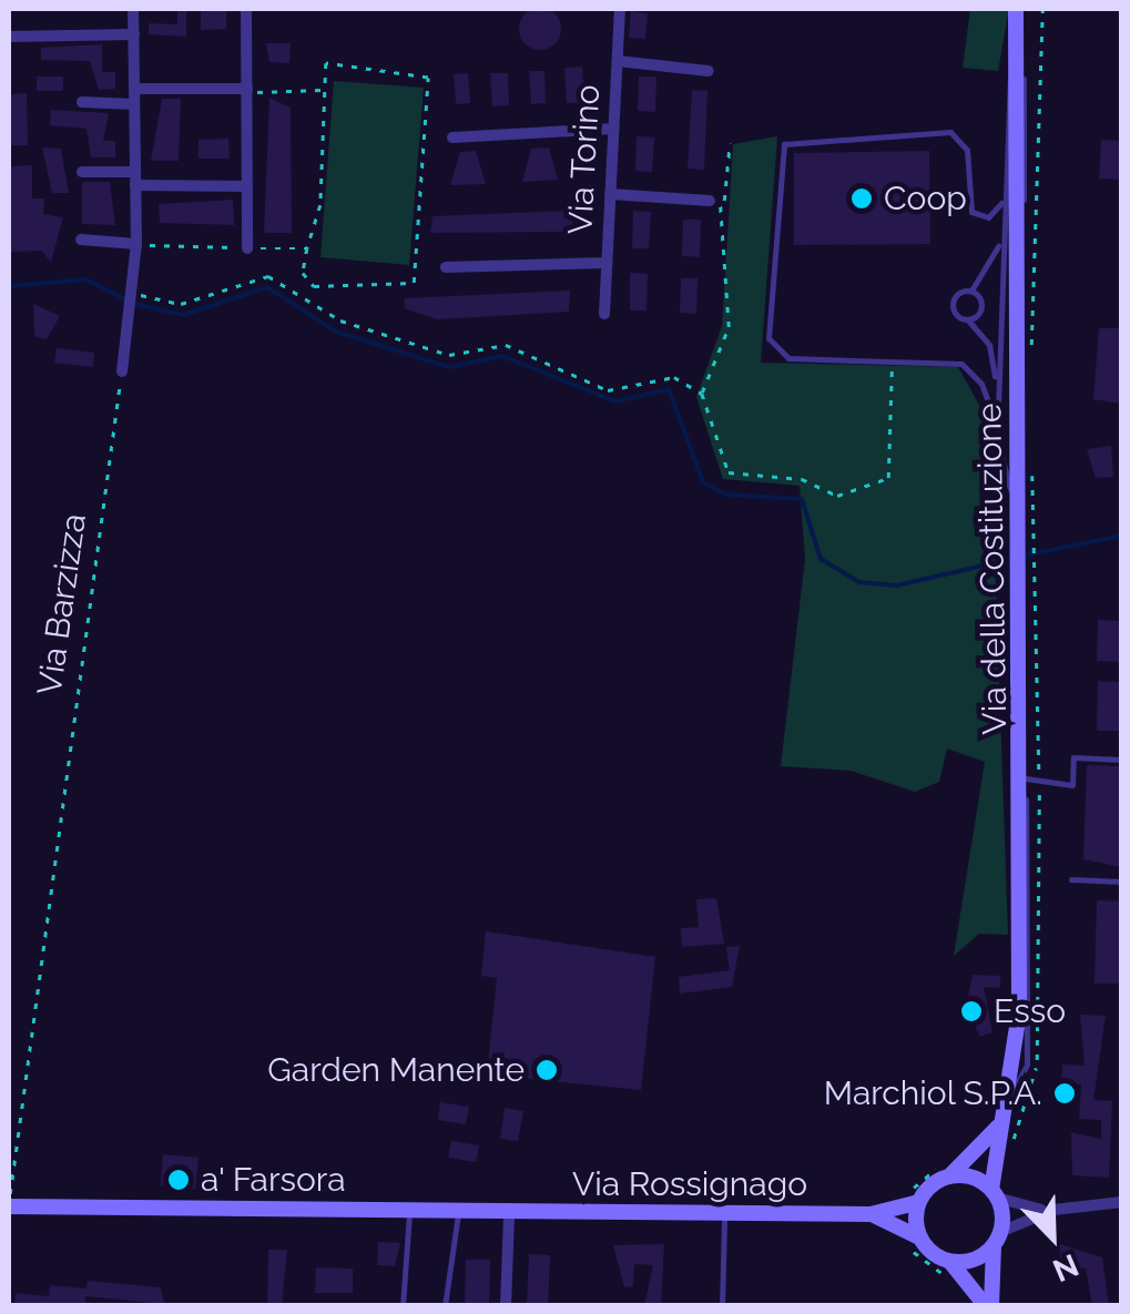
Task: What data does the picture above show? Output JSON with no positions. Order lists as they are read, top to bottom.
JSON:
{
  "streets": {
    "main road": ["Via della Costituzione", "Via Rossignago"],
    "street": ["Via Torino"],
    "path": ["Via Barzizza"]
  },
  "crossings": [
    ["Via della Costituzione", "Via Rossignago"],
    ["Via Barzizza", "Via Rossignago"]
  ],
  "places": [
    "Coop",
    "Esso",
    "Garden Manente",
    "Marchiol S.P.A.",
    "a' Farsora"
  ],
  "north": "bottom right"
}
